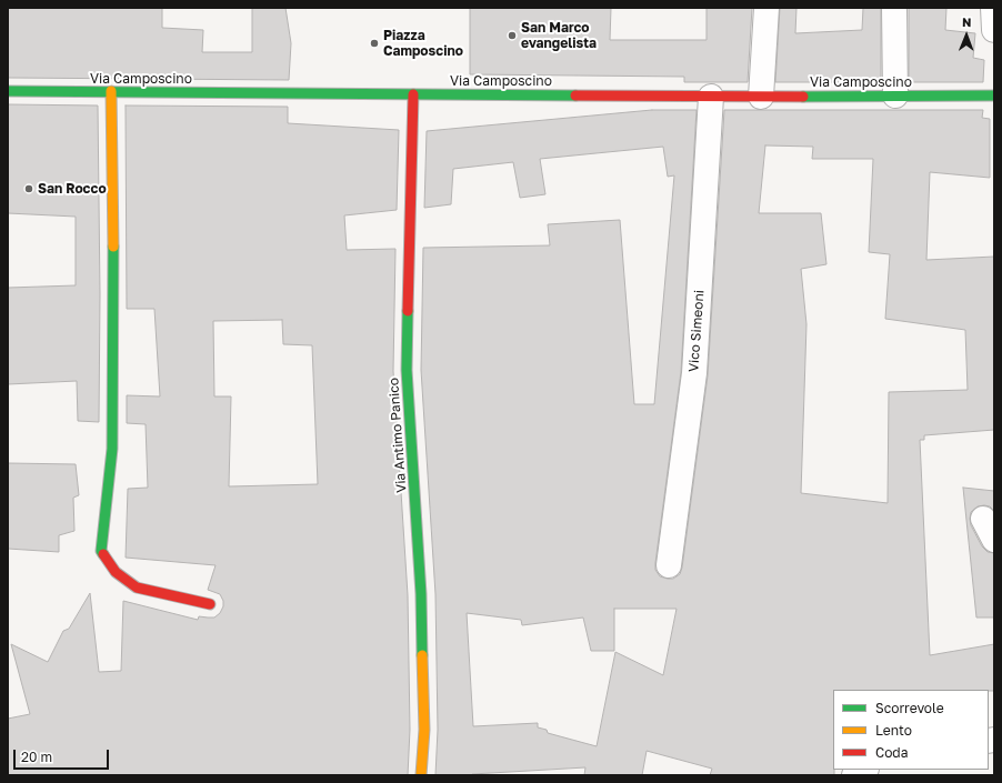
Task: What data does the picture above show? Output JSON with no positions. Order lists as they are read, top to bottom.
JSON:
{
  "streets": {
    "street": ["Via Camposcino", "Vico Simeoni", "Via Antimo Panico"]
  },
  "crossings": [
    ["Via Camposcino", "Vico Simeoni"],
    ["Via Camposcino", "Via Antimo Panico"]
  ],
  "places": ["San Marco evangelista", "Piazza Camposcino", "San Rocco"],
  "legend": ["Scorrevole", "Lento", "Coda"],
  "scale_bar": "20 m",
  "north": "top"
}
